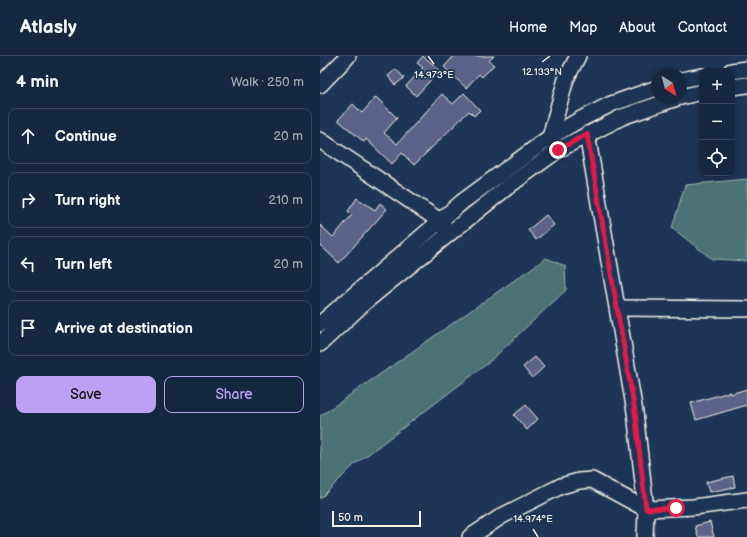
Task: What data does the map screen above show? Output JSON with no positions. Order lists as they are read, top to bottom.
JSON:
{
  "scale_bar": "50 m",
  "north": "bottom right",
  "page": {
    "header": "Atlasly",
    "nav": [
      "Home",
      "Map",
      "About",
      "Contact"
    ],
    "heading": ["4 min", "Walk · 250 m"],
    "map_buttons": ["+", "−"],
    "list": [
      ["Continue", "20 m"],
      ["Turn right", "210 m"],
      ["Turn left", "20 m"],
      "Arrive at destination"
    ],
    "buttons": ["Save", "Share"],
    "scale": "50 m"
  },
  "coordinates": ["12.133°N", "14.973°E", "14.974°E"]
}
